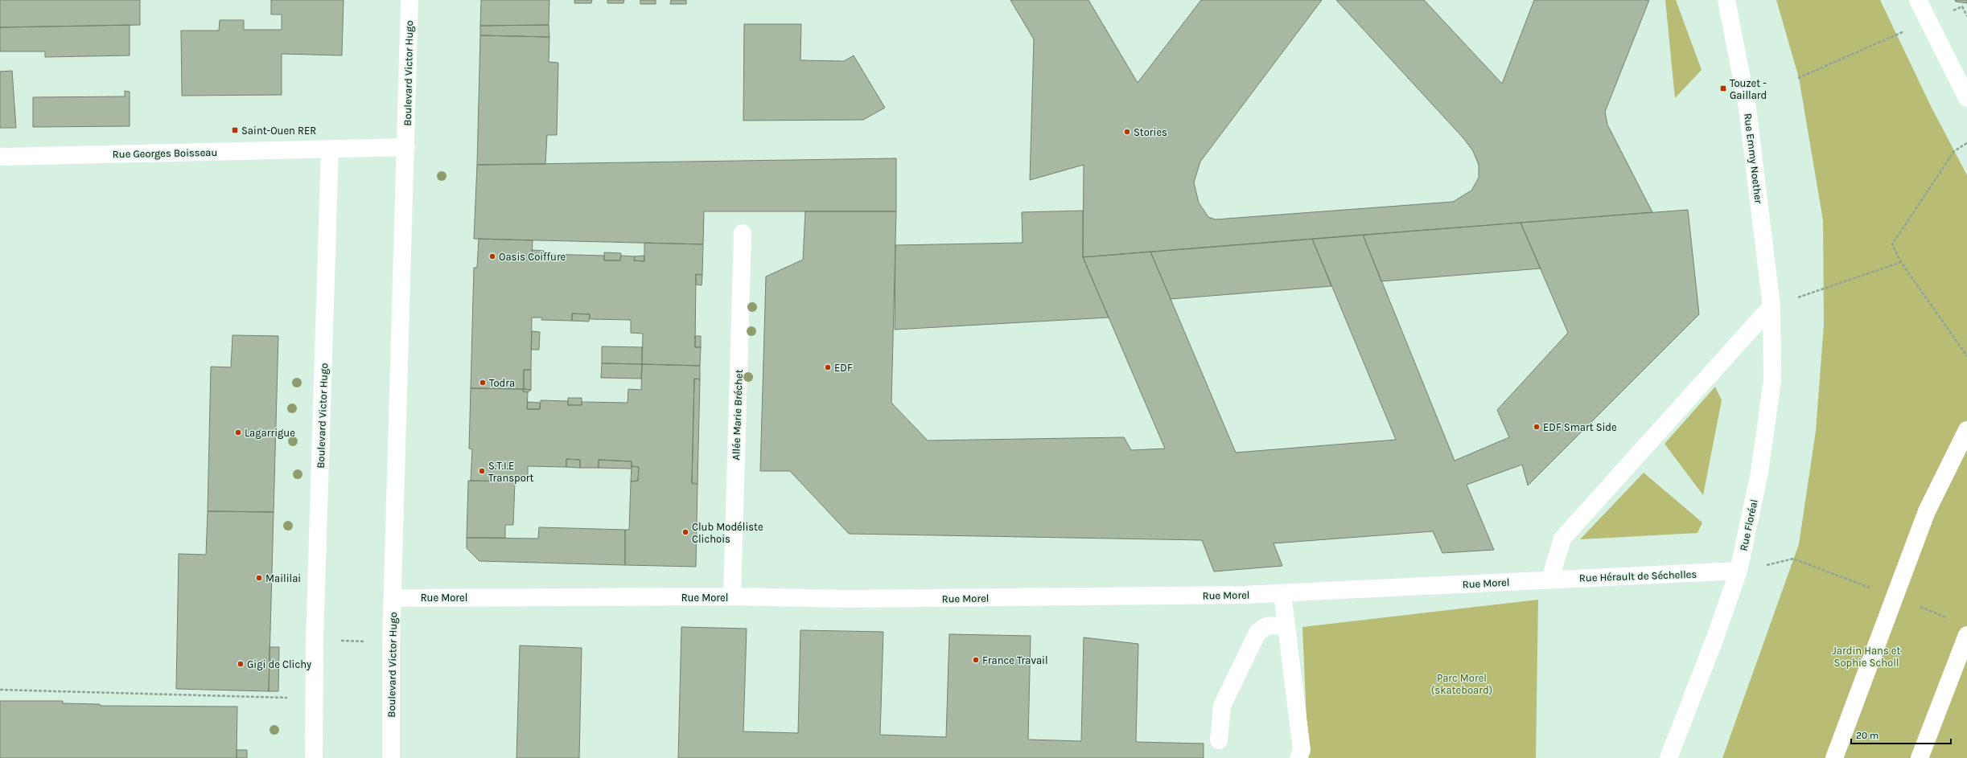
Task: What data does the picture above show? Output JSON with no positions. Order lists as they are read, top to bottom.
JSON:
{
  "streets": {
    "main road": [
      "Boulevard Victor Hugo",
      "Rue Georges Boisseau",
      "Rue Emmy Noether",
      "Allée Marie Bréchet",
      "Rue Floréal",
      "Rue Hérault de Séchelles",
      "Rue Morel"
    ]
  },
  "crossings": [
    ["Boulevard Victor Hugo", "Rue Georges Boisseau"],
    ["Boulevard Victor Hugo", "Rue Morel"],
    ["Rue Emmy Noether", "Rue Floréal"],
    ["Allée Marie Bréchet", "Rue Morel"],
    ["Rue Floréal", "Rue Hérault de Séchelles"],
    ["Rue Hérault de Séchelles", "Rue Morel"]
  ],
  "parks": ["Jardin Hans et Sophie Scholl", "Parc Morel (skateboard)"],
  "places": {
    "transit": ["Touzet - Gaillard", "Saint-Ouen RER"],
    "other": [
      "Stories",
      "Oasis Coiffure",
      "EDF",
      "Todra",
      "EDF Smart Side",
      "Lagarrigue",
      "S.T.I.E Transport",
      "Club Modéliste Clichois",
      "Maililai",
      "France Travail",
      "Gigi de Clichy"
    ]
  },
  "scale_bar": "20 m"
}
